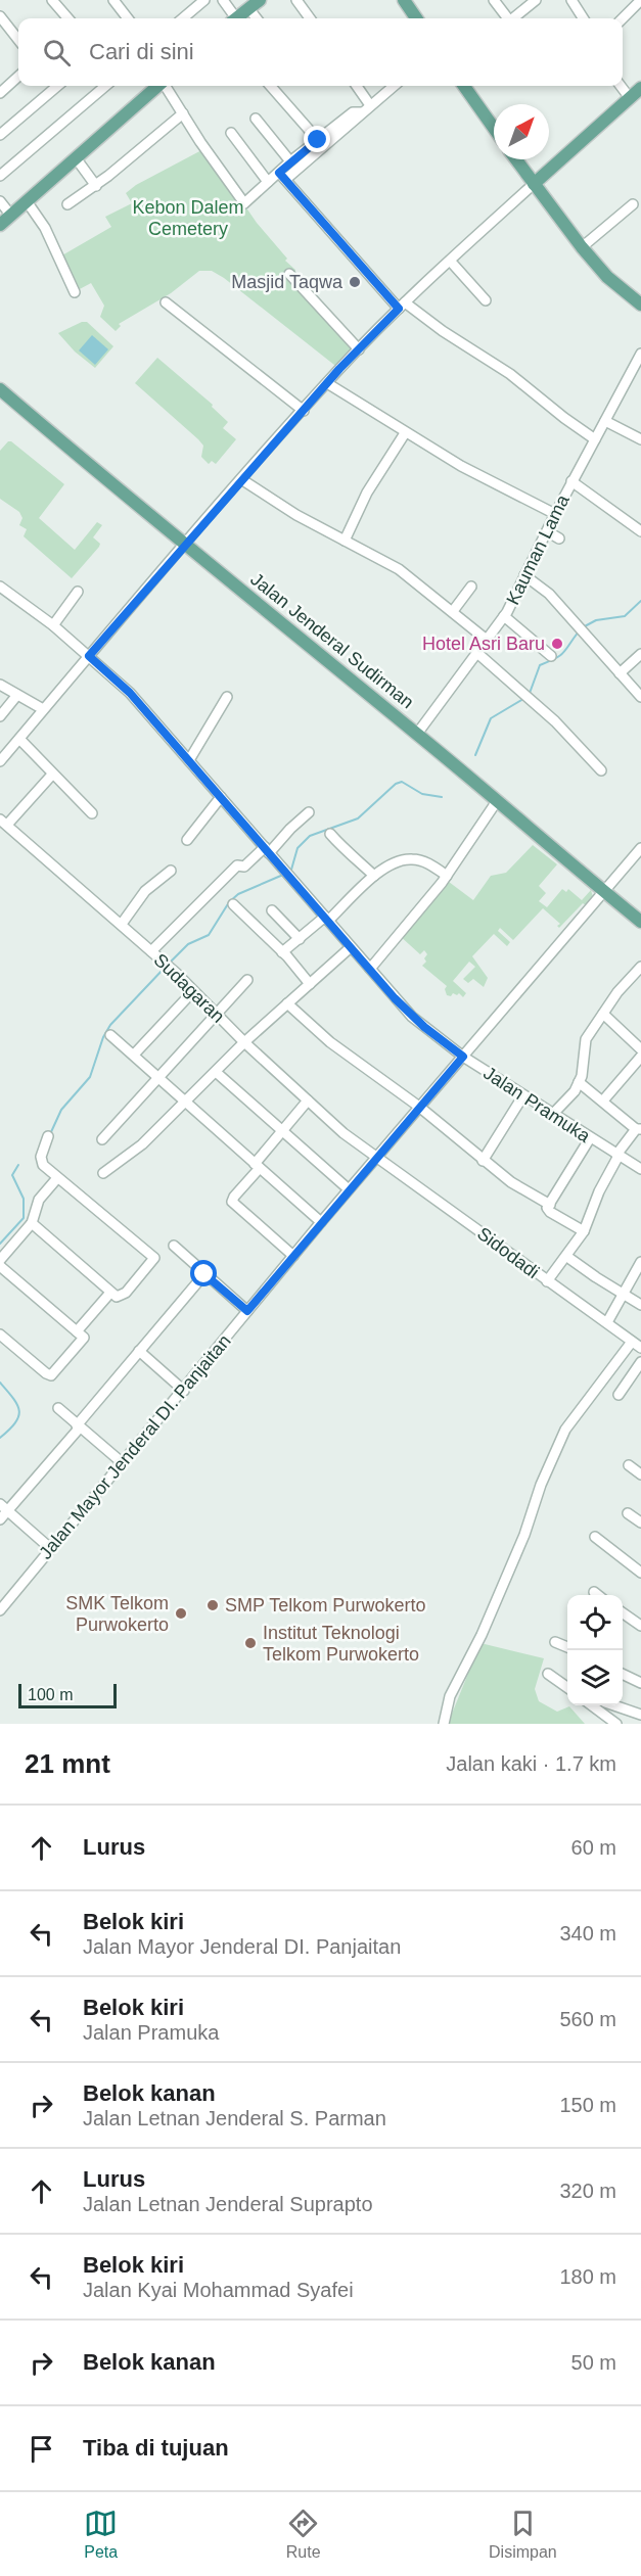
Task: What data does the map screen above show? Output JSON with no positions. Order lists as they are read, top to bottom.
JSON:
{
  "streets": {
    "main road": ["Jalan Jenderal Sudirman"],
    "street": [
      "Kauman Lama",
      "Sudagaran",
      "Jalan Pramuka",
      "Sidodadi",
      "Jalan Mayor Jenderal DI. Panjaitan"
    ]
  },
  "crossings": [
    ["Kauman Lama", "Jalan Jenderal Sudirman"],
    ["Jalan Jenderal Sudirman", "Jalan Mayor Jenderal DI. Panjaitan"],
    ["Sudagaran", "Sidodadi"],
    ["Sudagaran", "Jalan Mayor Jenderal DI. Panjaitan"],
    ["Jalan Pramuka", "Jalan Mayor Jenderal DI. Panjaitan"],
    ["Sidodadi", "Jalan Mayor Jenderal DI. Panjaitan"]
  ],
  "parks": ["Kebon Dalem Cemetery"],
  "places": [
    "Masjid Taqwa",
    "Hotel Asri Baru",
    "SMP Telkom Purwokerto",
    "SMK Telkom Purwokerto",
    "Institut Teknologi Telkom Purwokerto"
  ],
  "scale_bar": "100 m",
  "north": "top right",
  "page": {
    "search": "Cari di sini",
    "scale": "100 m",
    "heading": ["21 mnt", "Jalan kaki · 1.7 km"],
    "list": [
      ["Lurus", "60 m"],
      ["Belok kiri", "Jalan Mayor Jenderal DI. Panjaitan", "340 m"],
      ["Belok kiri", "Jalan Pramuka", "560 m"],
      ["Belok kanan", "Jalan Letnan Jenderal S. Parman", "150 m"],
      ["Lurus", "Jalan Letnan Jenderal Suprapto", "320 m"],
      ["Belok kiri", "Jalan Kyai Mohammad Syafei", "180 m"],
      ["Belok kanan", "50 m"],
      "Tiba di tujuan"
    ],
    "nav": ["Peta", "Rute", "Disimpan"]
  }
}
